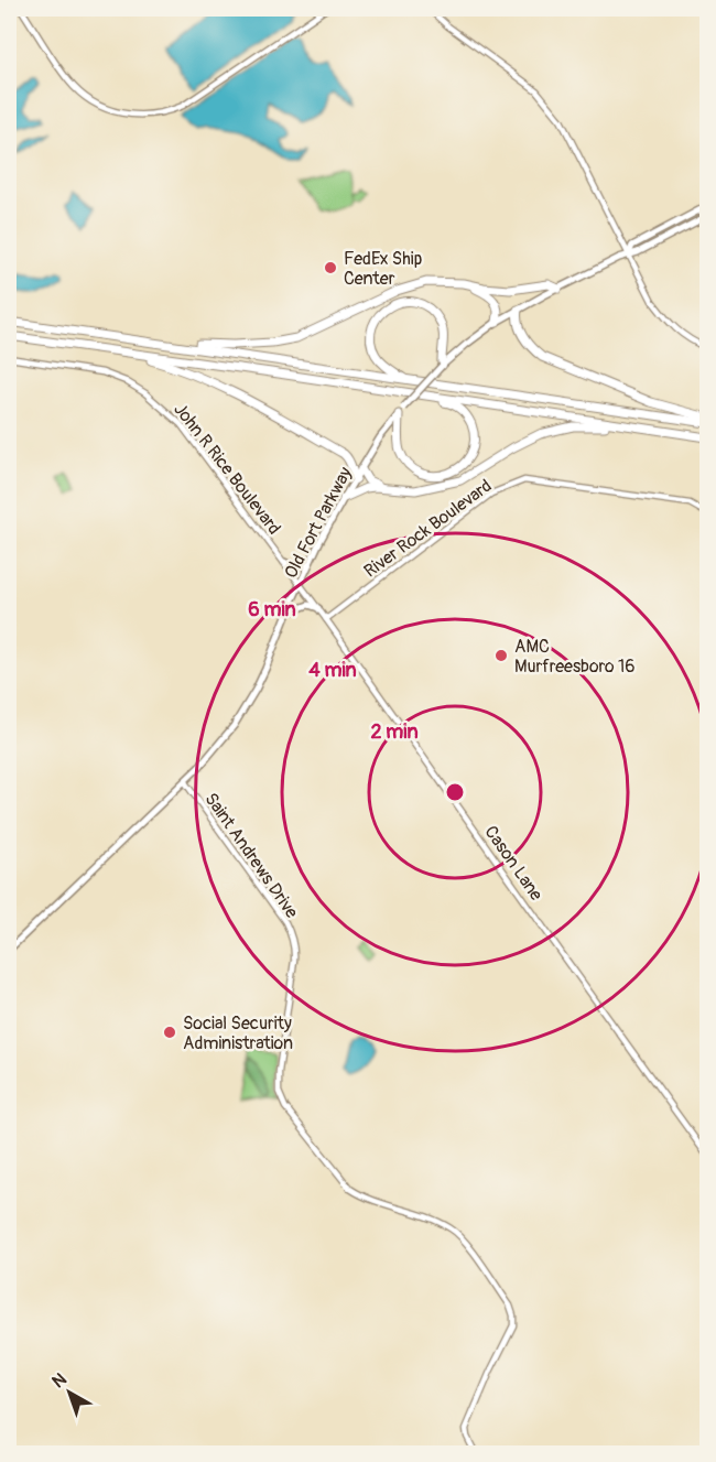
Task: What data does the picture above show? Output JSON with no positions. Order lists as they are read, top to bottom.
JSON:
{
  "streets": {
    "main road": ["Old Fort Parkway"],
    "street": [
      "John R Rice Boulevard",
      "River Rock Boulevard",
      "Saint Andrews Drive",
      "Cason Lane"
    ]
  },
  "crossings": [
    ["John R Rice Boulevard", "Old Fort Parkway"],
    ["John R Rice Boulevard", "Cason Lane"],
    ["Old Fort Parkway", "Saint Andrews Drive"],
    ["Old Fort Parkway", "Cason Lane"],
    ["River Rock Boulevard", "Cason Lane"]
  ],
  "places": ["FedEx Ship Center", "AMC Murfreesboro 16", "Social Security Administration"],
  "north": "top left",
  "rings": ["6 min", "4 min", "2 min"]
}
